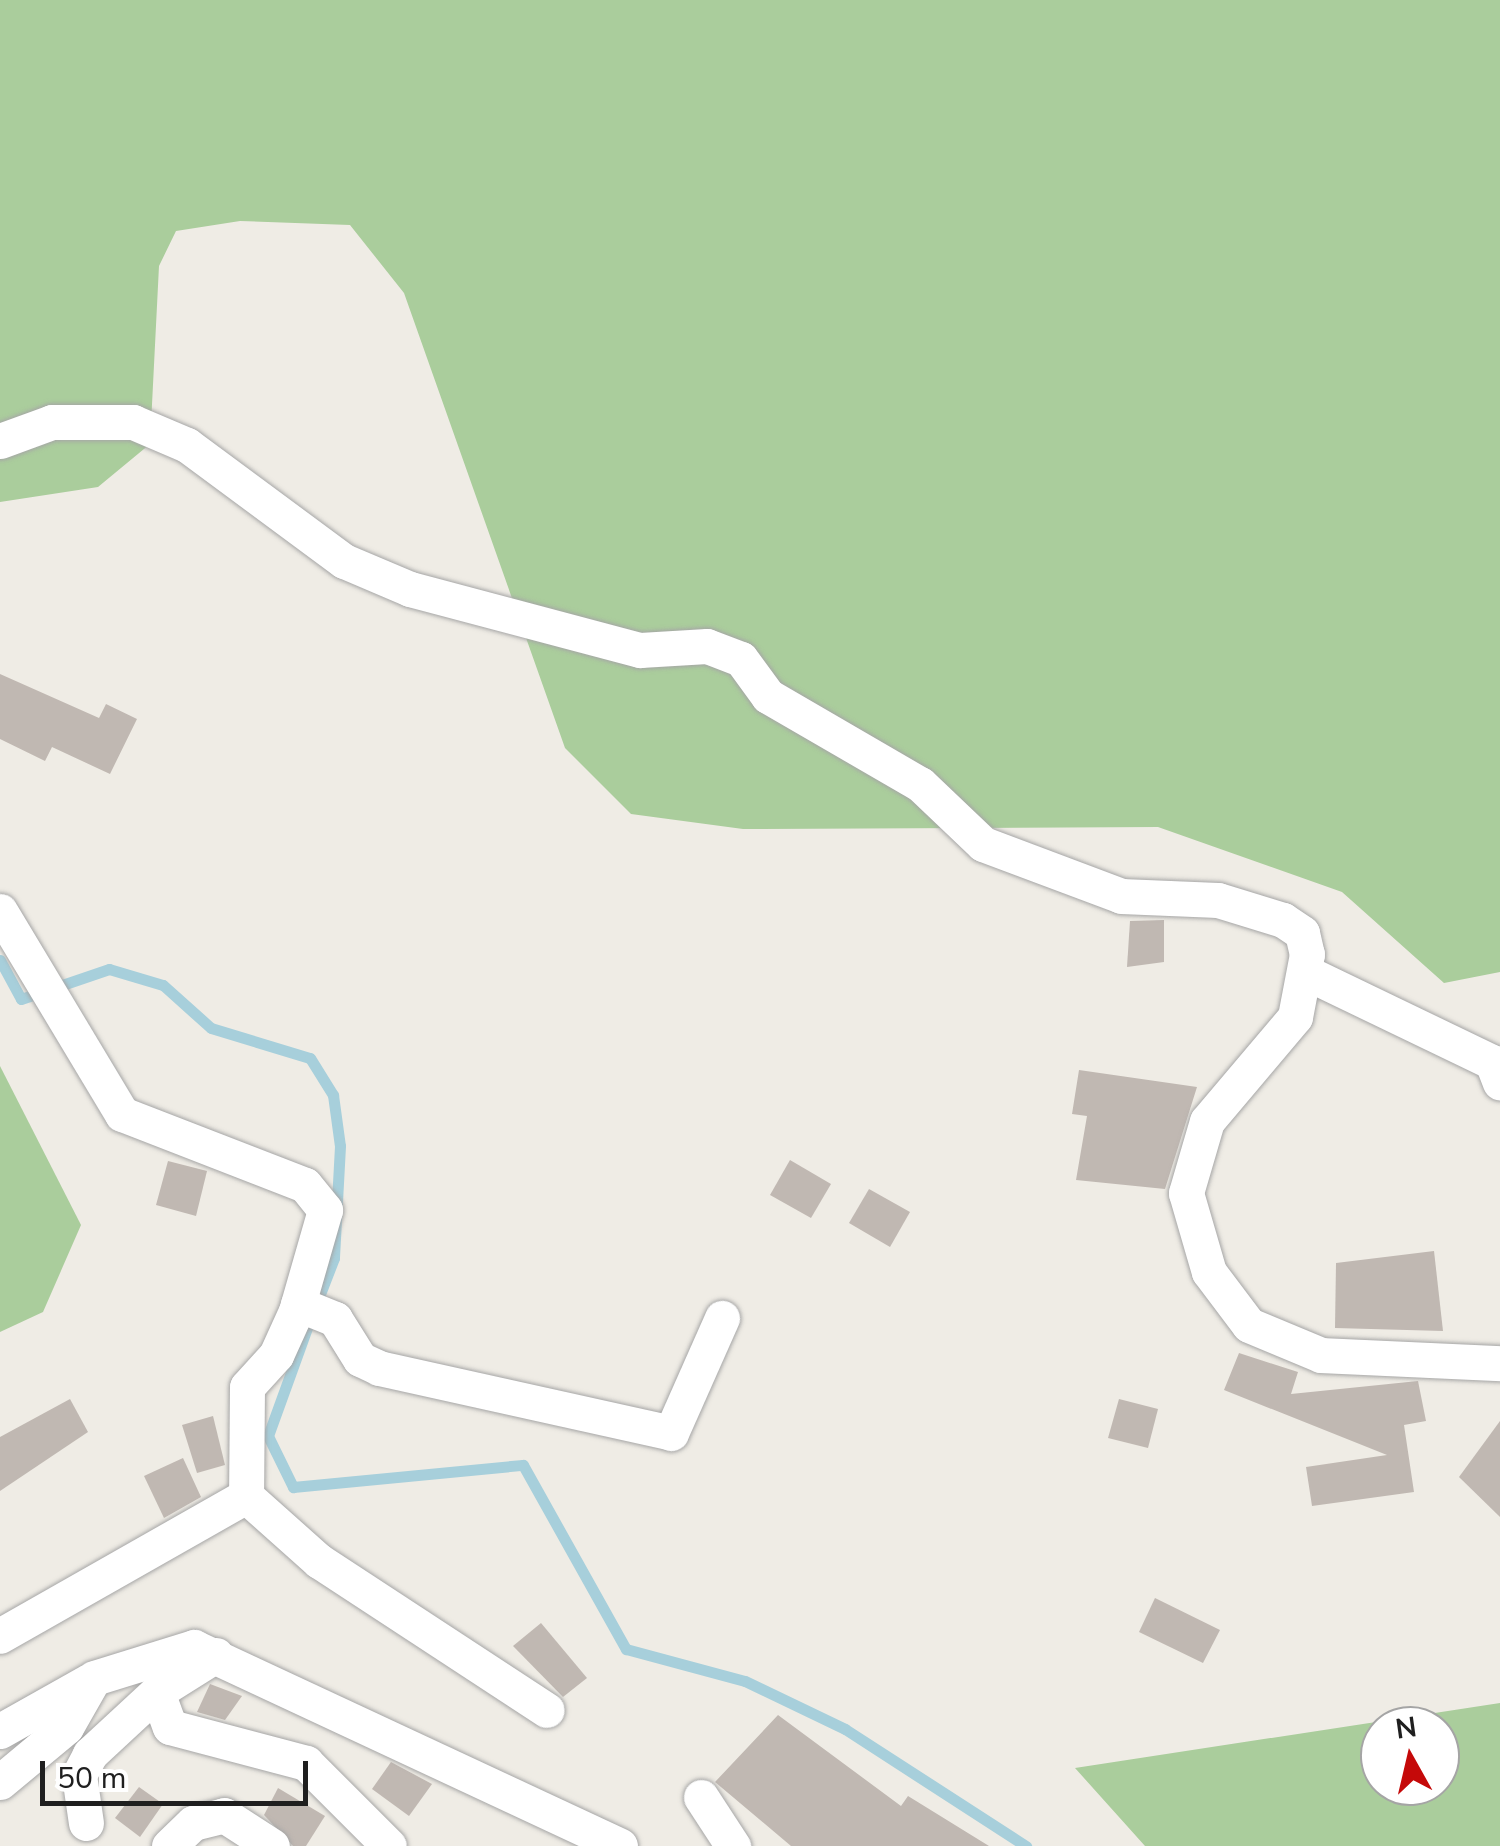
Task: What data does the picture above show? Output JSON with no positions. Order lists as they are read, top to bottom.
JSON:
{
  "scale_bar": "50 m",
  "north": "top"
}
